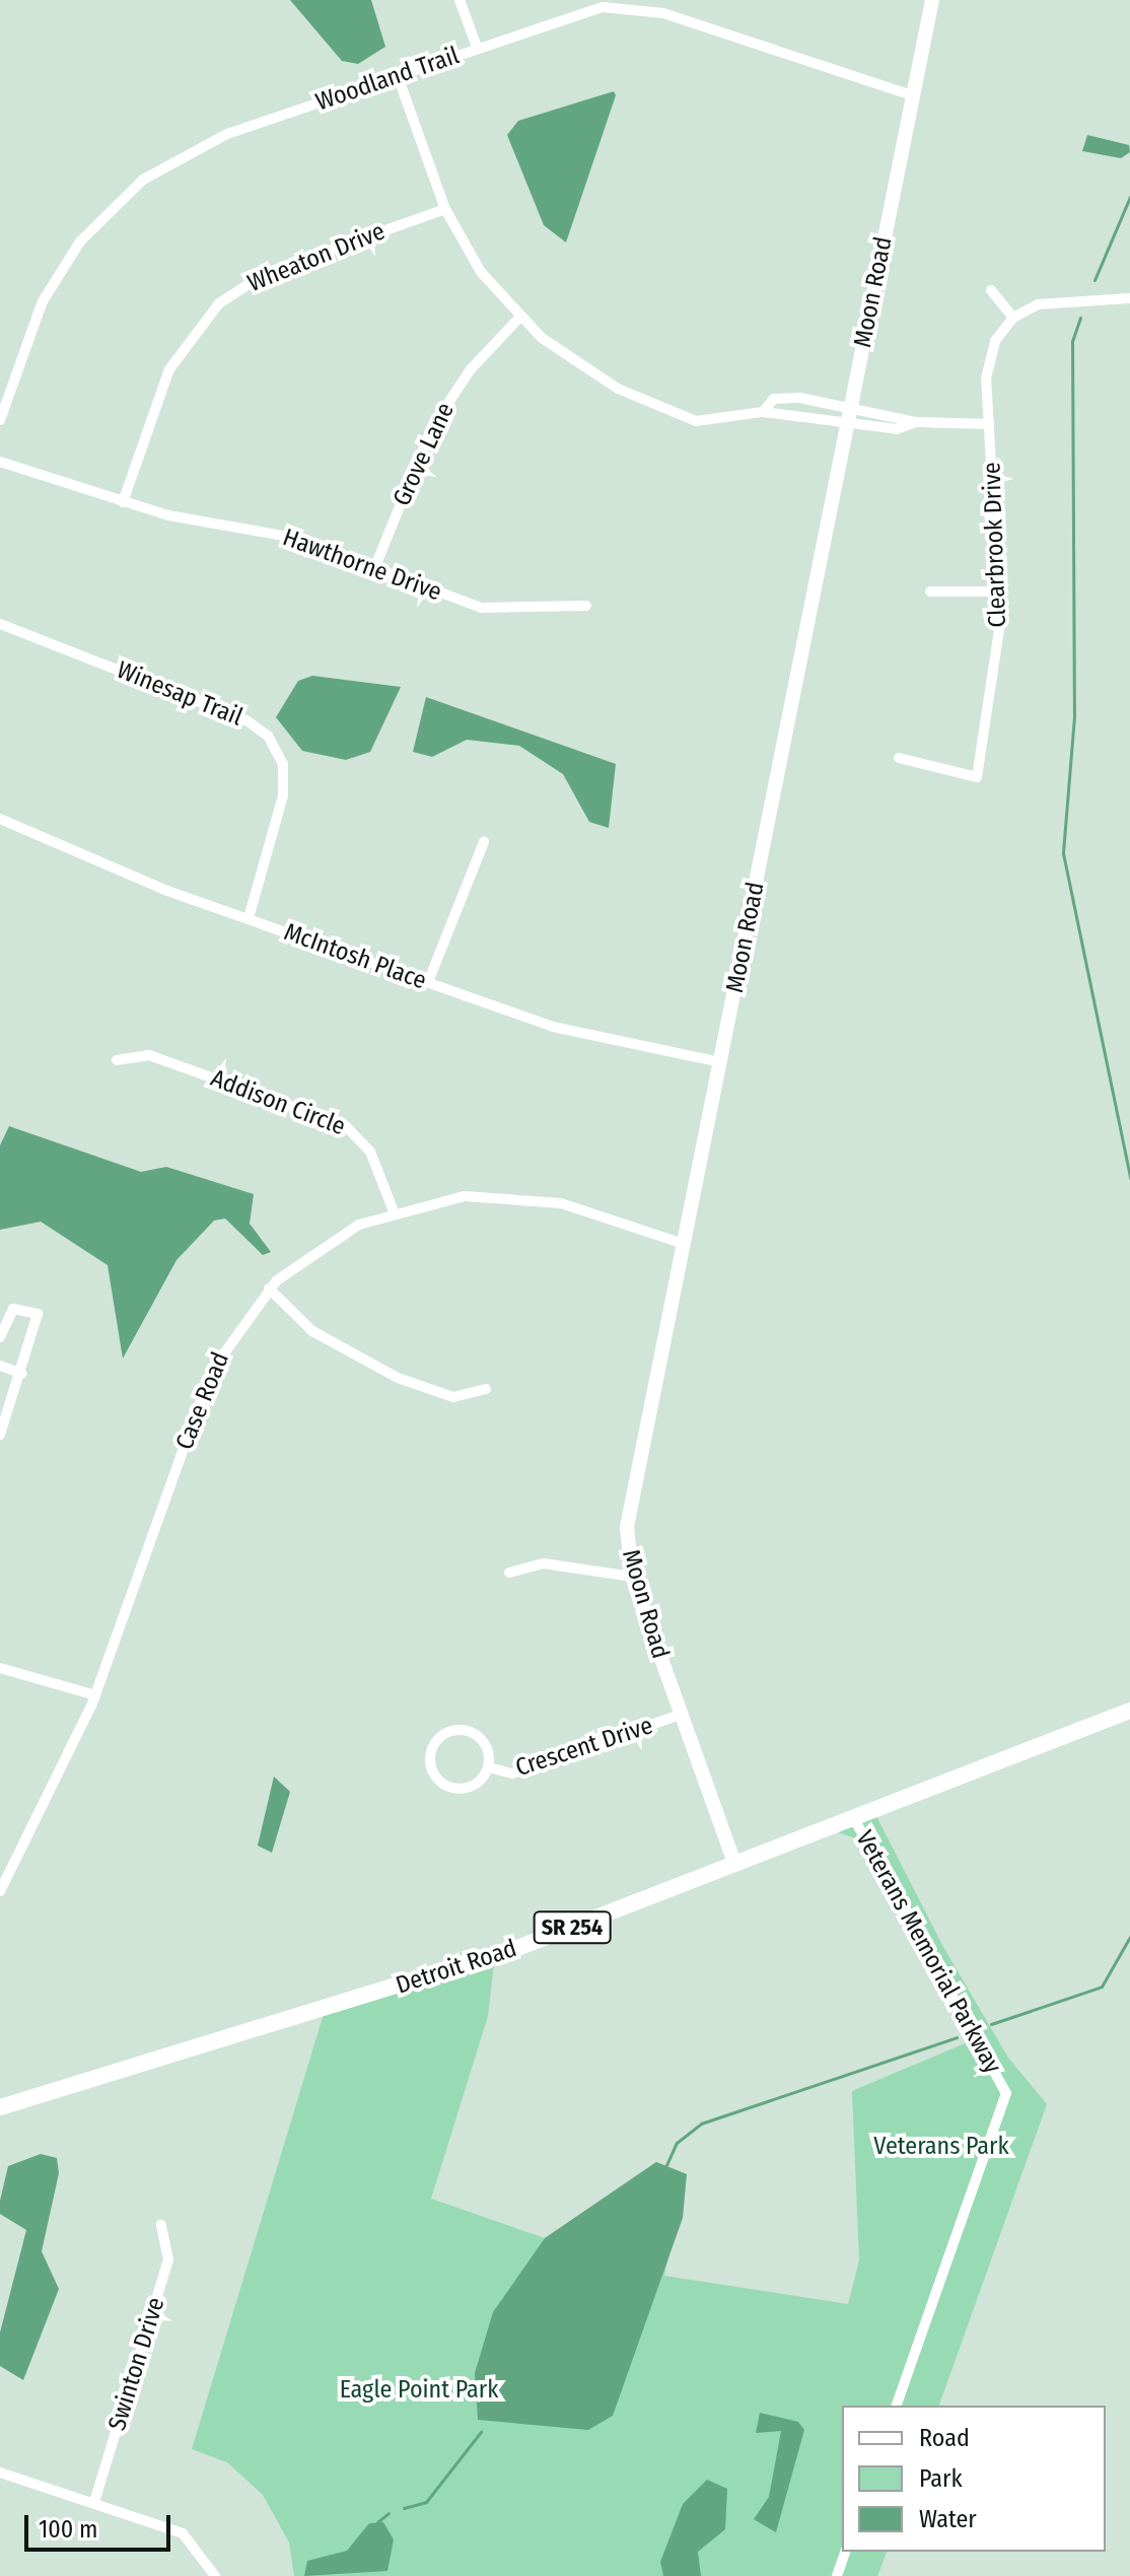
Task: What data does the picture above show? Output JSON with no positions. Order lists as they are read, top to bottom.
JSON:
{
  "streets": {
    "main road": ["SR 254", "Detroit Road"],
    "street": [
      "Woodland Trail",
      "Wheaton Drive",
      "Moon Road",
      "Grove Lane",
      "Clearbrook Drive",
      "Hawthorne Drive",
      "Winesap Trail",
      "McIntosh Place",
      "Addison Circle",
      "Case Road",
      "Crescent Drive",
      "Veterans Memorial Parkway",
      "Swinton Drive"
    ]
  },
  "crossings": [
    ["Woodland Trail", "Moon Road"],
    ["Wheaton Drive", "Hawthorne Drive"],
    ["Moon Road", "McIntosh Place"],
    ["Moon Road", "Case Road"],
    ["Moon Road", "Crescent Drive"],
    ["Moon Road", "Detroit Road"],
    ["Grove Lane", "Hawthorne Drive"],
    ["Winesap Trail", "McIntosh Place"],
    ["Addison Circle", "Case Road"],
    ["Veterans Memorial Parkway", "Detroit Road"]
  ],
  "parks": ["Veterans Park", "Eagle Point Park"],
  "legend": ["Road", "Park", "Water"],
  "scale_bar": "100 m"
}
